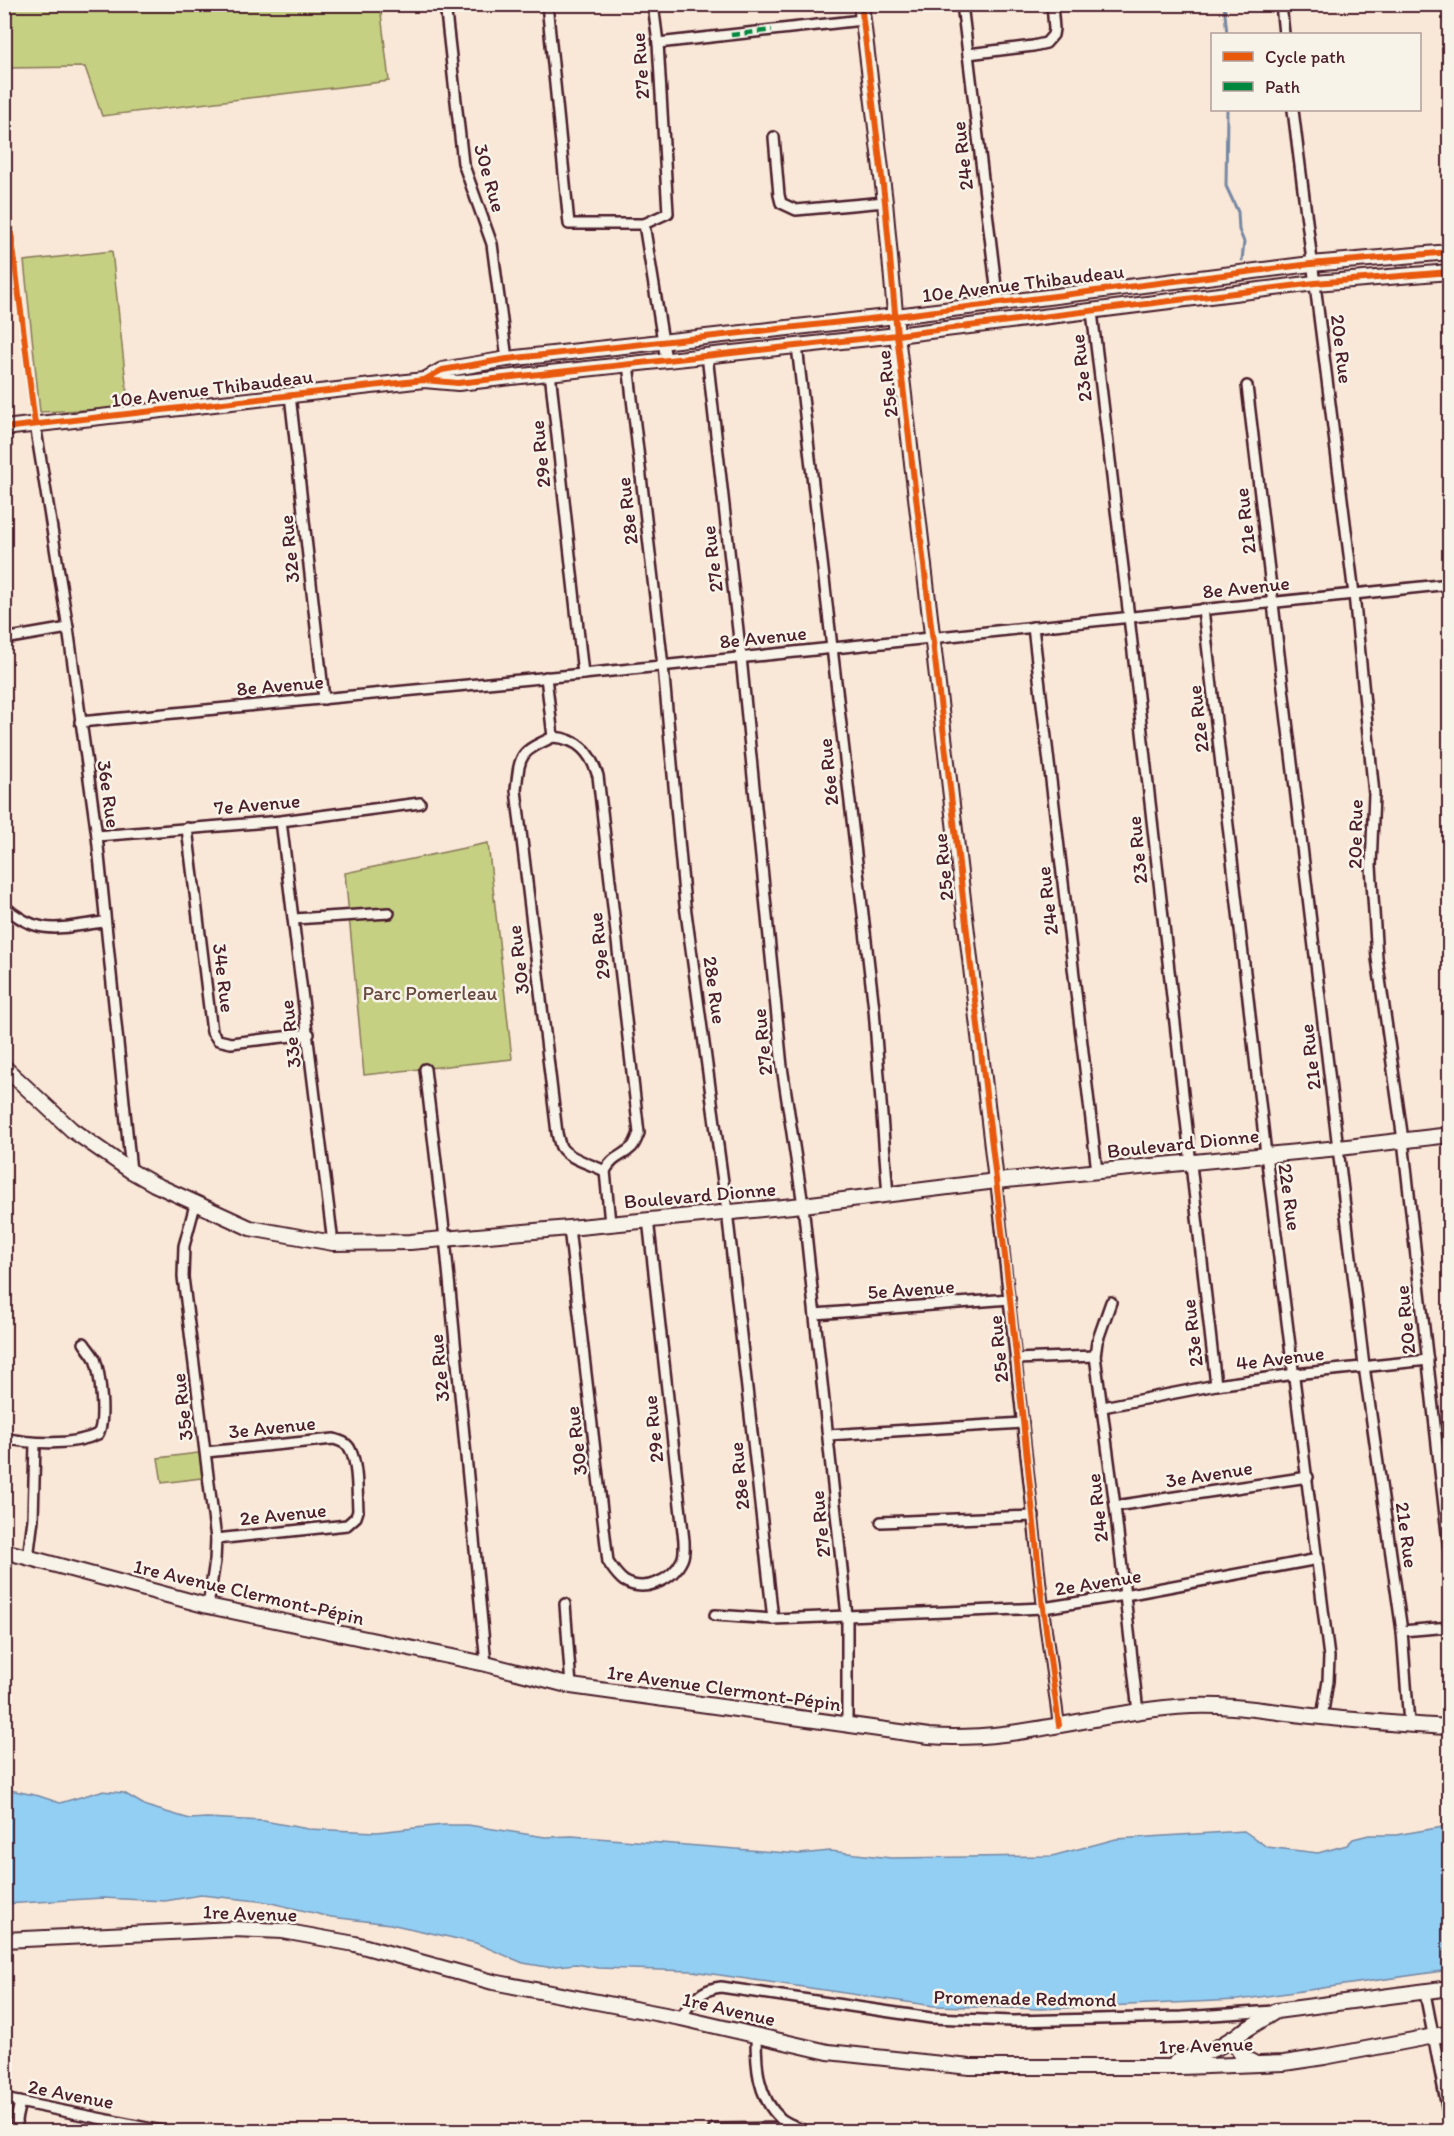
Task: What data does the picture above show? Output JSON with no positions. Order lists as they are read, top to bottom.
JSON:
{
  "streets": {
    "street": [
      "27e Rue",
      "24e Rue",
      "30e Rue",
      "10e Avenue Thibaudeau",
      "20e Rue",
      "23e Rue",
      "25e Rue",
      "29e Rue",
      "28e Rue",
      "21e Rue",
      "32e Rue",
      "8e Avenue",
      "22e Rue",
      "26e Rue",
      "36e Rue",
      "7e Avenue",
      "34e Rue",
      "33e Rue",
      "Boulevard Dionne",
      "5e Avenue",
      "4e Avenue",
      "35e Rue",
      "3e Avenue",
      "2e Avenue",
      "1re Avenue Clermont-Pépin",
      "1re Avenue",
      "Promenade Redmond"
    ]
  },
  "crossings": [
    ["27e Rue", "10e Avenue Thibaudeau"],
    ["27e Rue", "8e Avenue"],
    ["27e Rue", "Boulevard Dionne"],
    ["27e Rue", "5e Avenue"],
    ["27e Rue", "2e Avenue"],
    ["27e Rue", "1re Avenue Clermont-Pépin"],
    ["24e Rue", "10e Avenue Thibaudeau"],
    ["24e Rue", "8e Avenue"],
    ["24e Rue", "Boulevard Dionne"],
    ["24e Rue", "4e Avenue"],
    ["24e Rue", "3e Avenue"],
    ["24e Rue", "2e Avenue"],
    ["24e Rue", "1re Avenue Clermont-Pépin"],
    ["30e Rue", "10e Avenue Thibaudeau"],
    ["30e Rue", "29e Rue"],
    ["30e Rue", "Boulevard Dionne"],
    ["10e Avenue Thibaudeau", "20e Rue"],
    ["10e Avenue Thibaudeau", "23e Rue"],
    ["10e Avenue Thibaudeau", "25e Rue"],
    ["10e Avenue Thibaudeau", "29e Rue"],
    ["10e Avenue Thibaudeau", "28e Rue"],
    ["10e Avenue Thibaudeau", "32e Rue"],
    ["10e Avenue Thibaudeau", "26e Rue"],
    ["10e Avenue Thibaudeau", "36e Rue"],
    ["20e Rue", "8e Avenue"],
    ["20e Rue", "Boulevard Dionne"],
    ["20e Rue", "4e Avenue"],
    ["23e Rue", "8e Avenue"],
    ["23e Rue", "Boulevard Dionne"],
    ["23e Rue", "4e Avenue"],
    ["25e Rue", "8e Avenue"],
    ["25e Rue", "Boulevard Dionne"],
    ["25e Rue", "5e Avenue"],
    ["25e Rue", "2e Avenue"],
    ["25e Rue", "1re Avenue Clermont-Pépin"],
    ["29e Rue", "8e Avenue"],
    ["29e Rue", "Boulevard Dionne"],
    ["28e Rue", "8e Avenue"],
    ["28e Rue", "Boulevard Dionne"],
    ["28e Rue", "2e Avenue"],
    ["21e Rue", "8e Avenue"],
    ["21e Rue", "Boulevard Dionne"],
    ["21e Rue", "4e Avenue"],
    ["21e Rue", "1re Avenue Clermont-Pépin"],
    ["32e Rue", "8e Avenue"],
    ["32e Rue", "Boulevard Dionne"],
    ["32e Rue", "1re Avenue Clermont-Pépin"],
    ["8e Avenue", "22e Rue"],
    ["8e Avenue", "26e Rue"],
    ["8e Avenue", "36e Rue"],
    ["22e Rue", "Boulevard Dionne"],
    ["22e Rue", "4e Avenue"],
    ["22e Rue", "3e Avenue"],
    ["22e Rue", "2e Avenue"],
    ["22e Rue", "1re Avenue Clermont-Pépin"],
    ["26e Rue", "Boulevard Dionne"],
    ["36e Rue", "7e Avenue"],
    ["36e Rue", "Boulevard Dionne"],
    ["7e Avenue", "34e Rue"],
    ["7e Avenue", "33e Rue"],
    ["34e Rue", "33e Rue"],
    ["33e Rue", "Boulevard Dionne"],
    ["Boulevard Dionne", "35e Rue"],
    ["35e Rue", "3e Avenue"],
    ["35e Rue", "2e Avenue"],
    ["35e Rue", "1re Avenue Clermont-Pépin"],
    ["3e Avenue", "2e Avenue"],
    ["1re Avenue", "Promenade Redmond"]
  ],
  "parks": ["Parc Pomerleau"],
  "legend": ["Cycle path", "Path"]
}
